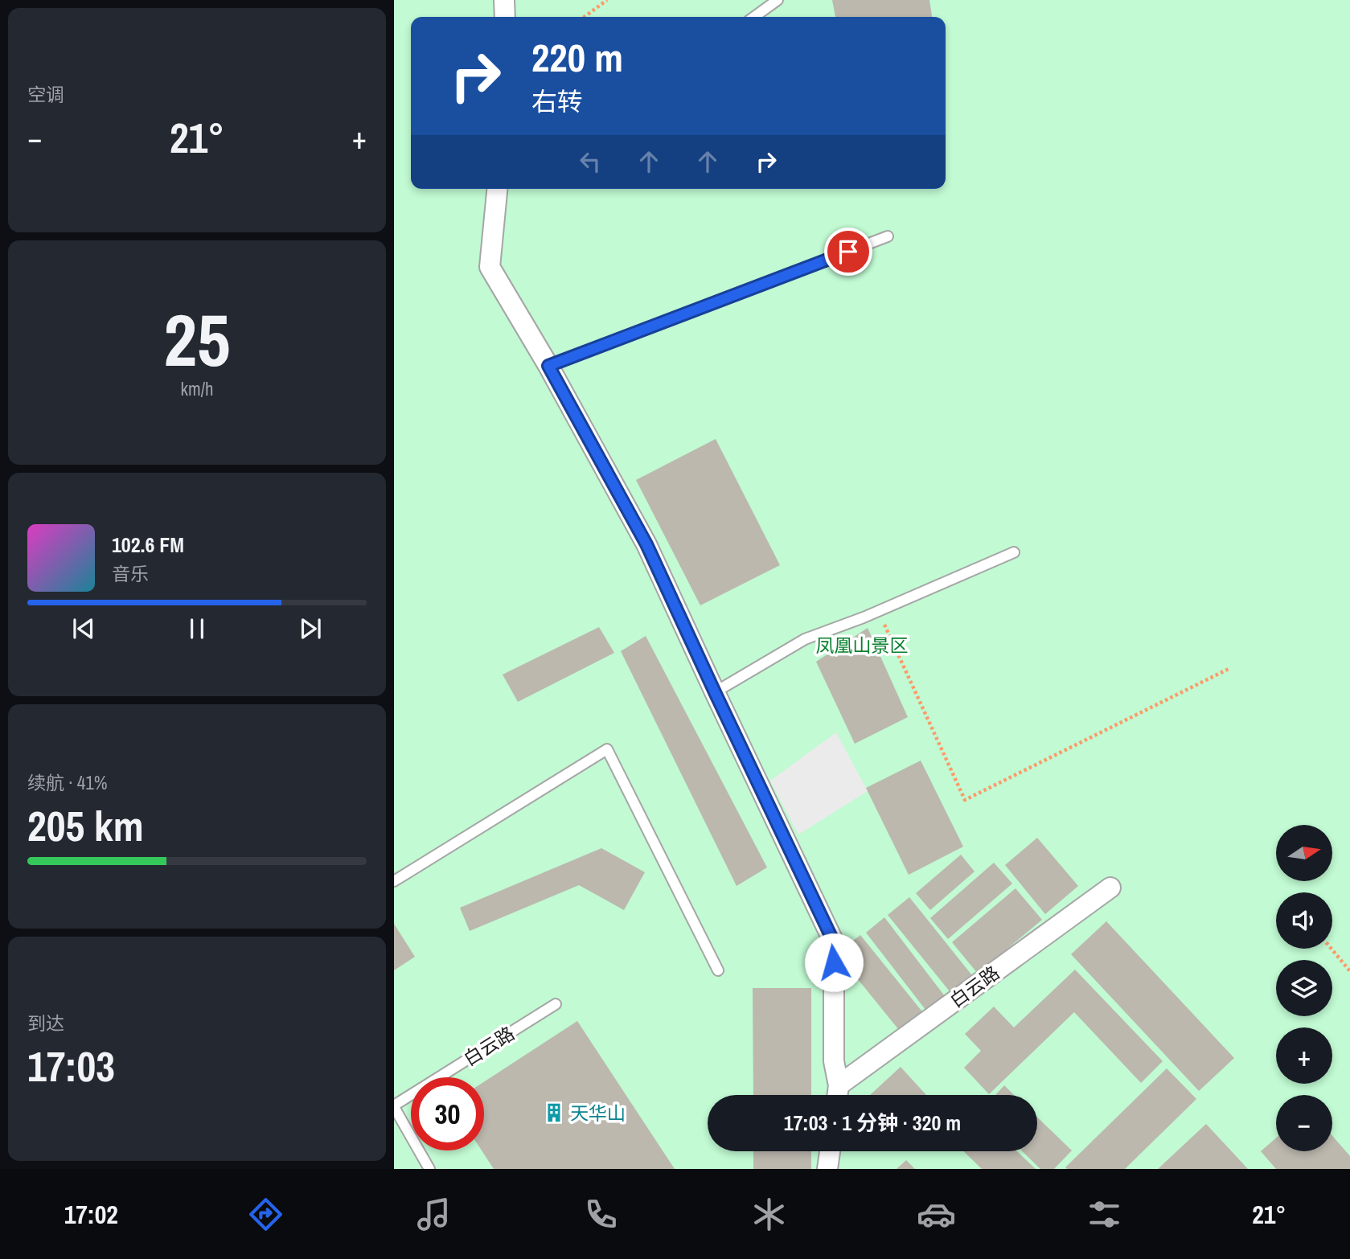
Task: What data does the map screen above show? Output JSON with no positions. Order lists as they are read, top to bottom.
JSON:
{
  "streets": {
    "street": ["白云路"]
  },
  "parks": ["凤凰山景区"],
  "places": {
    "building": ["天华山"]
  },
  "north": "right",
  "page": {
    "tile": [
      "空调",
      ["25", "km/h"],
      ["续航 · 41%", "205 km"],
      ["到达", "17:03"]
    ],
    "turn": ["220 m", "右转"],
    "heat": ["−", "21°", "+"],
    "song": ["102.6 FM", "音乐"],
    "map_buttons": ["+", "−"],
    "limit": "30",
    "trip": "17:03 · 1 分钟 · 320 m",
    "tabs": ["17:02", "21°"]
  }
}
